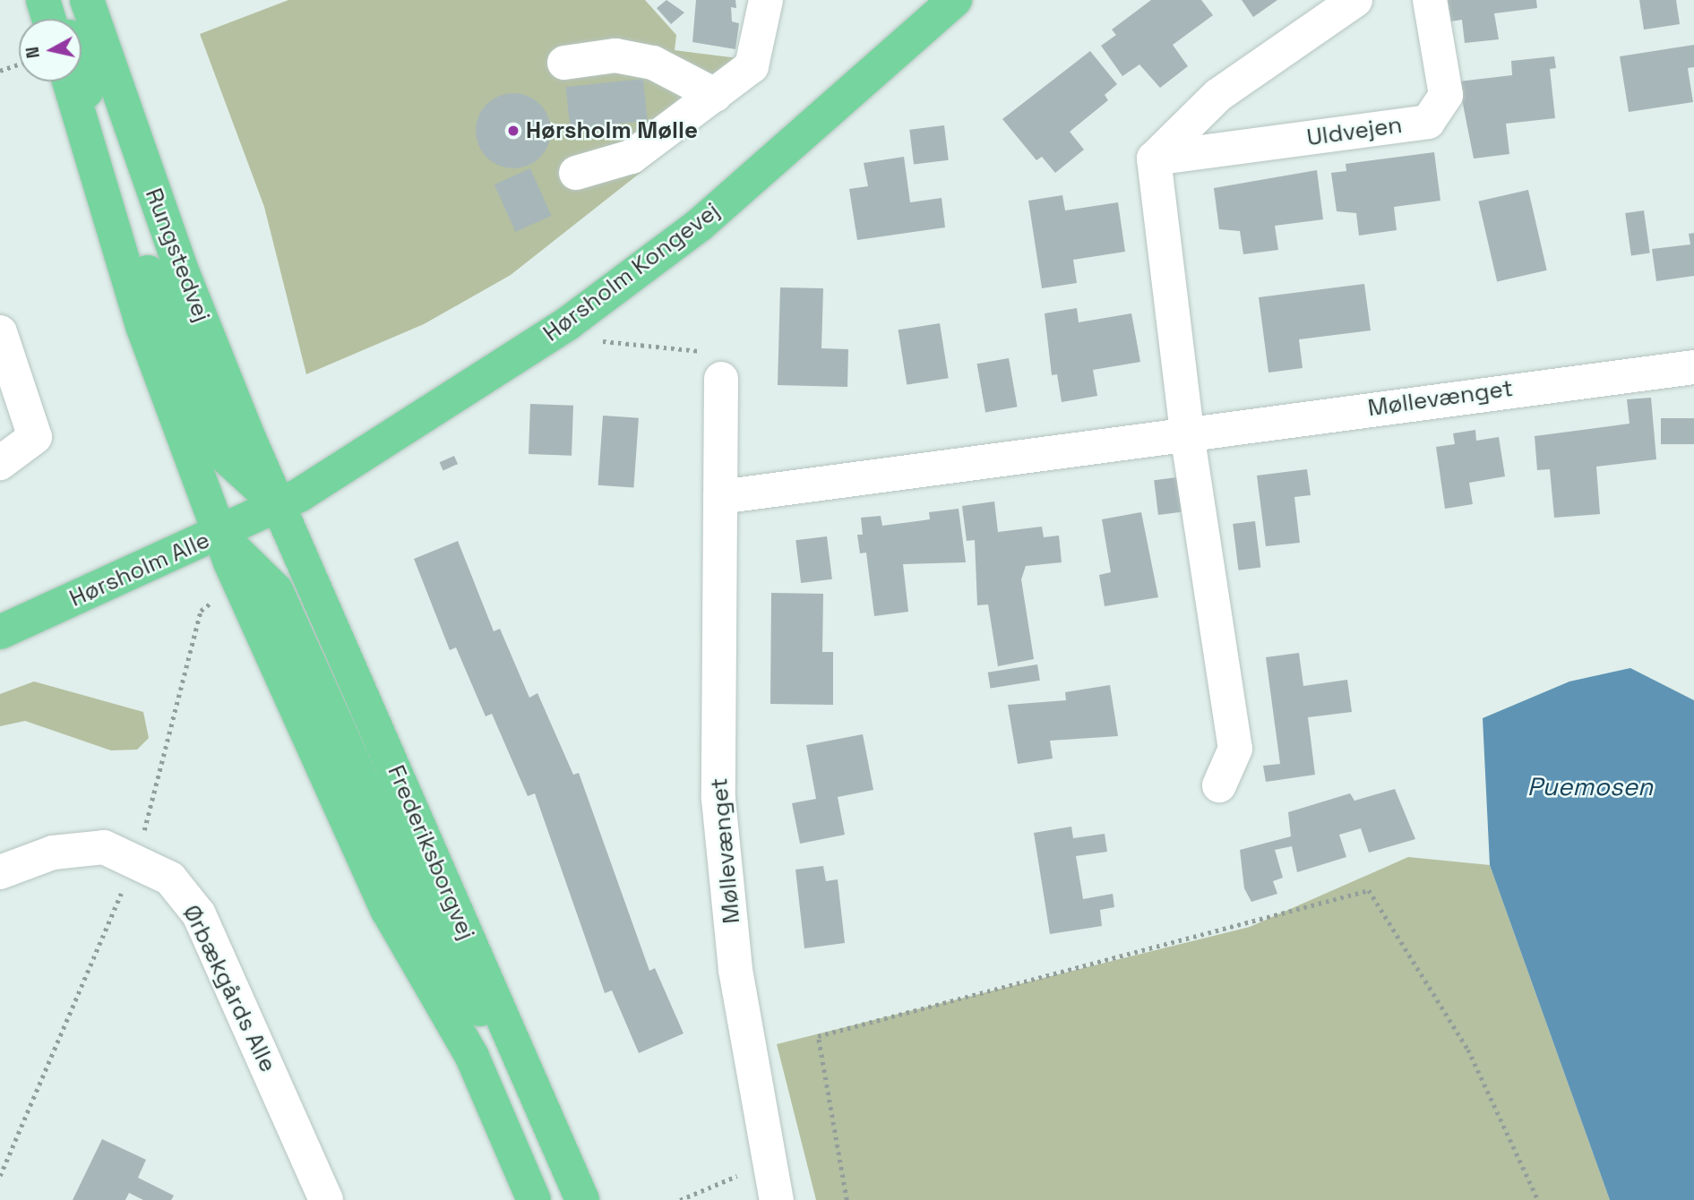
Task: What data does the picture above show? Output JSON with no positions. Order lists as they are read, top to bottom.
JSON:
{
  "streets": {
    "main road": [
      "Rungstedvej",
      "Hørsholm Kongevej",
      "Hørsholm Alle",
      "Frederiksborgvej"
    ],
    "street": ["Uldvejen", "Møllevænget", "Ørbækgårds Alle"]
  },
  "crossings": [
    ["Rungstedvej", "Hørsholm Kongevej"],
    ["Rungstedvej", "Hørsholm Alle"],
    ["Rungstedvej", "Frederiksborgvej"],
    ["Hørsholm Kongevej", "Hørsholm Alle"],
    ["Hørsholm Kongevej", "Frederiksborgvej"],
    ["Hørsholm Alle", "Frederiksborgvej"]
  ],
  "water": ["Puemosen"],
  "places": ["Hørsholm Mølle"],
  "north": "left"
}
